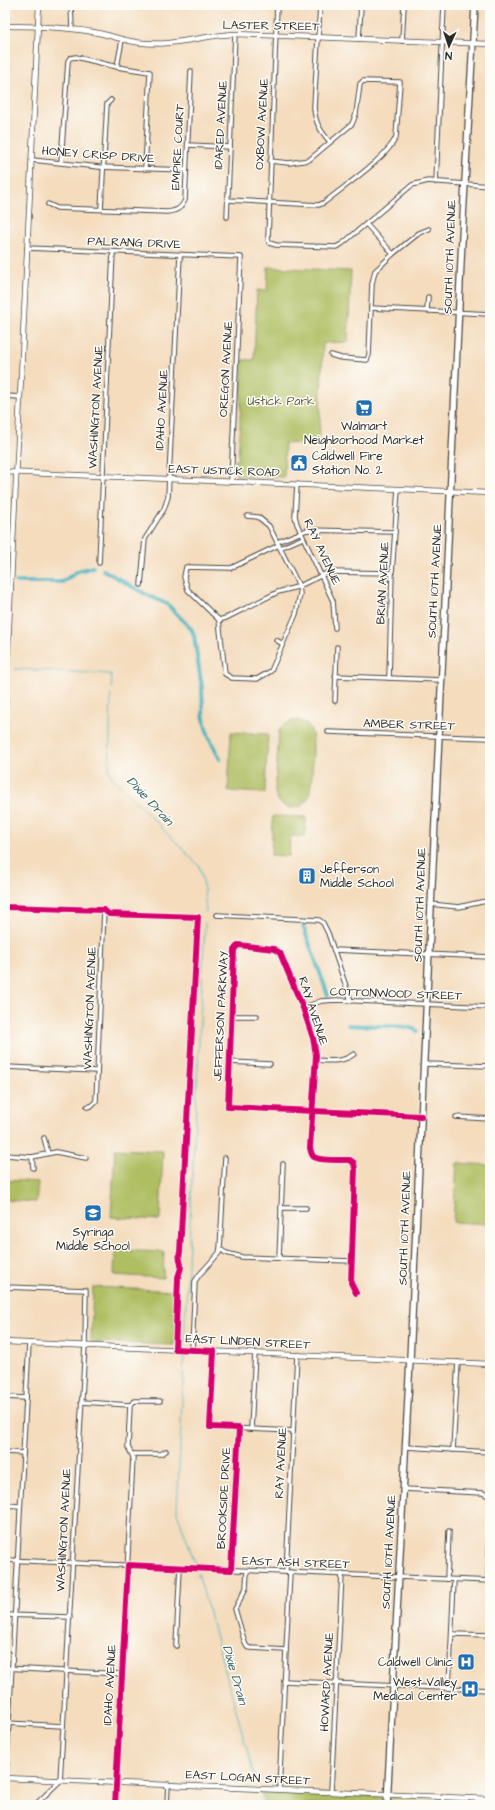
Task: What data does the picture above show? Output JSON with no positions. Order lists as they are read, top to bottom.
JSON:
{
  "streets": {
    "main road": ["SOUTH 10TH AVENUE"],
    "street": [
      "LASTER STREET",
      "OXBOW AVENUE",
      "IDARED AVENUE",
      "EMPIRE COURT",
      "HONEY CRISP DRIVE",
      "PALRANG DRIVE",
      "OREGON AVENUE",
      "WASHINGTON AVENUE",
      "IDAHO AVENUE",
      "EAST USTICK ROAD",
      "RAY AVENUE",
      "BRIAN AVENUE",
      "AMBER STREET",
      "COTTONWOOD STREET",
      "JEFFERSON PARKWAY",
      "EAST LINDEN STREET",
      "BROOKSIDE DRIVE",
      "EAST ASH STREET",
      "HOWARD AVENUE",
      "EAST LOGAN STREET"
    ]
  },
  "crossings": [
    ["LASTER STREET", "OXBOW AVENUE"],
    ["LASTER STREET", "IDARED AVENUE"],
    ["LASTER STREET", "SOUTH 10TH AVENUE"],
    ["EMPIRE COURT", "HONEY CRISP DRIVE"],
    ["PALRANG DRIVE", "OREGON AVENUE"],
    ["PALRANG DRIVE", "WASHINGTON AVENUE"],
    ["PALRANG DRIVE", "IDAHO AVENUE"],
    ["SOUTH 10TH AVENUE", "EAST USTICK ROAD"],
    ["SOUTH 10TH AVENUE", "AMBER STREET"],
    ["SOUTH 10TH AVENUE", "COTTONWOOD STREET"],
    ["SOUTH 10TH AVENUE", "EAST LINDEN STREET"],
    ["SOUTH 10TH AVENUE", "EAST ASH STREET"],
    ["SOUTH 10TH AVENUE", "EAST LOGAN STREET"],
    ["OREGON AVENUE", "EAST USTICK ROAD"],
    ["WASHINGTON AVENUE", "EAST USTICK ROAD"],
    ["WASHINGTON AVENUE", "EAST LINDEN STREET"],
    ["WASHINGTON AVENUE", "EAST ASH STREET"],
    ["WASHINGTON AVENUE", "EAST LOGAN STREET"],
    ["IDAHO AVENUE", "EAST USTICK ROAD"],
    ["IDAHO AVENUE", "EAST ASH STREET"],
    ["IDAHO AVENUE", "EAST LOGAN STREET"],
    ["EAST USTICK ROAD", "RAY AVENUE"],
    ["EAST USTICK ROAD", "BRIAN AVENUE"],
    ["RAY AVENUE", "COTTONWOOD STREET"],
    ["RAY AVENUE", "JEFFERSON PARKWAY"],
    ["RAY AVENUE", "EAST LINDEN STREET"],
    ["RAY AVENUE", "EAST ASH STREET"],
    ["RAY AVENUE", "EAST LOGAN STREET"],
    ["BROOKSIDE DRIVE", "EAST ASH STREET"],
    ["EAST ASH STREET", "HOWARD AVENUE"],
    ["HOWARD AVENUE", "EAST LOGAN STREET"]
  ],
  "water": ["Dixie Drain"],
  "parks": ["Ustick Park"],
  "places": {
    "supermarket": ["Walmart Neighborhood Market"],
    "public building": ["Caldwell Fire Station No. 2"],
    "building": ["Jefferson Middle School"],
    "school or university": ["Syringa Middle School"],
    "hospital": ["Caldwell Clinic", "West Valley Medical Center"]
  },
  "north": "bottom"
}
